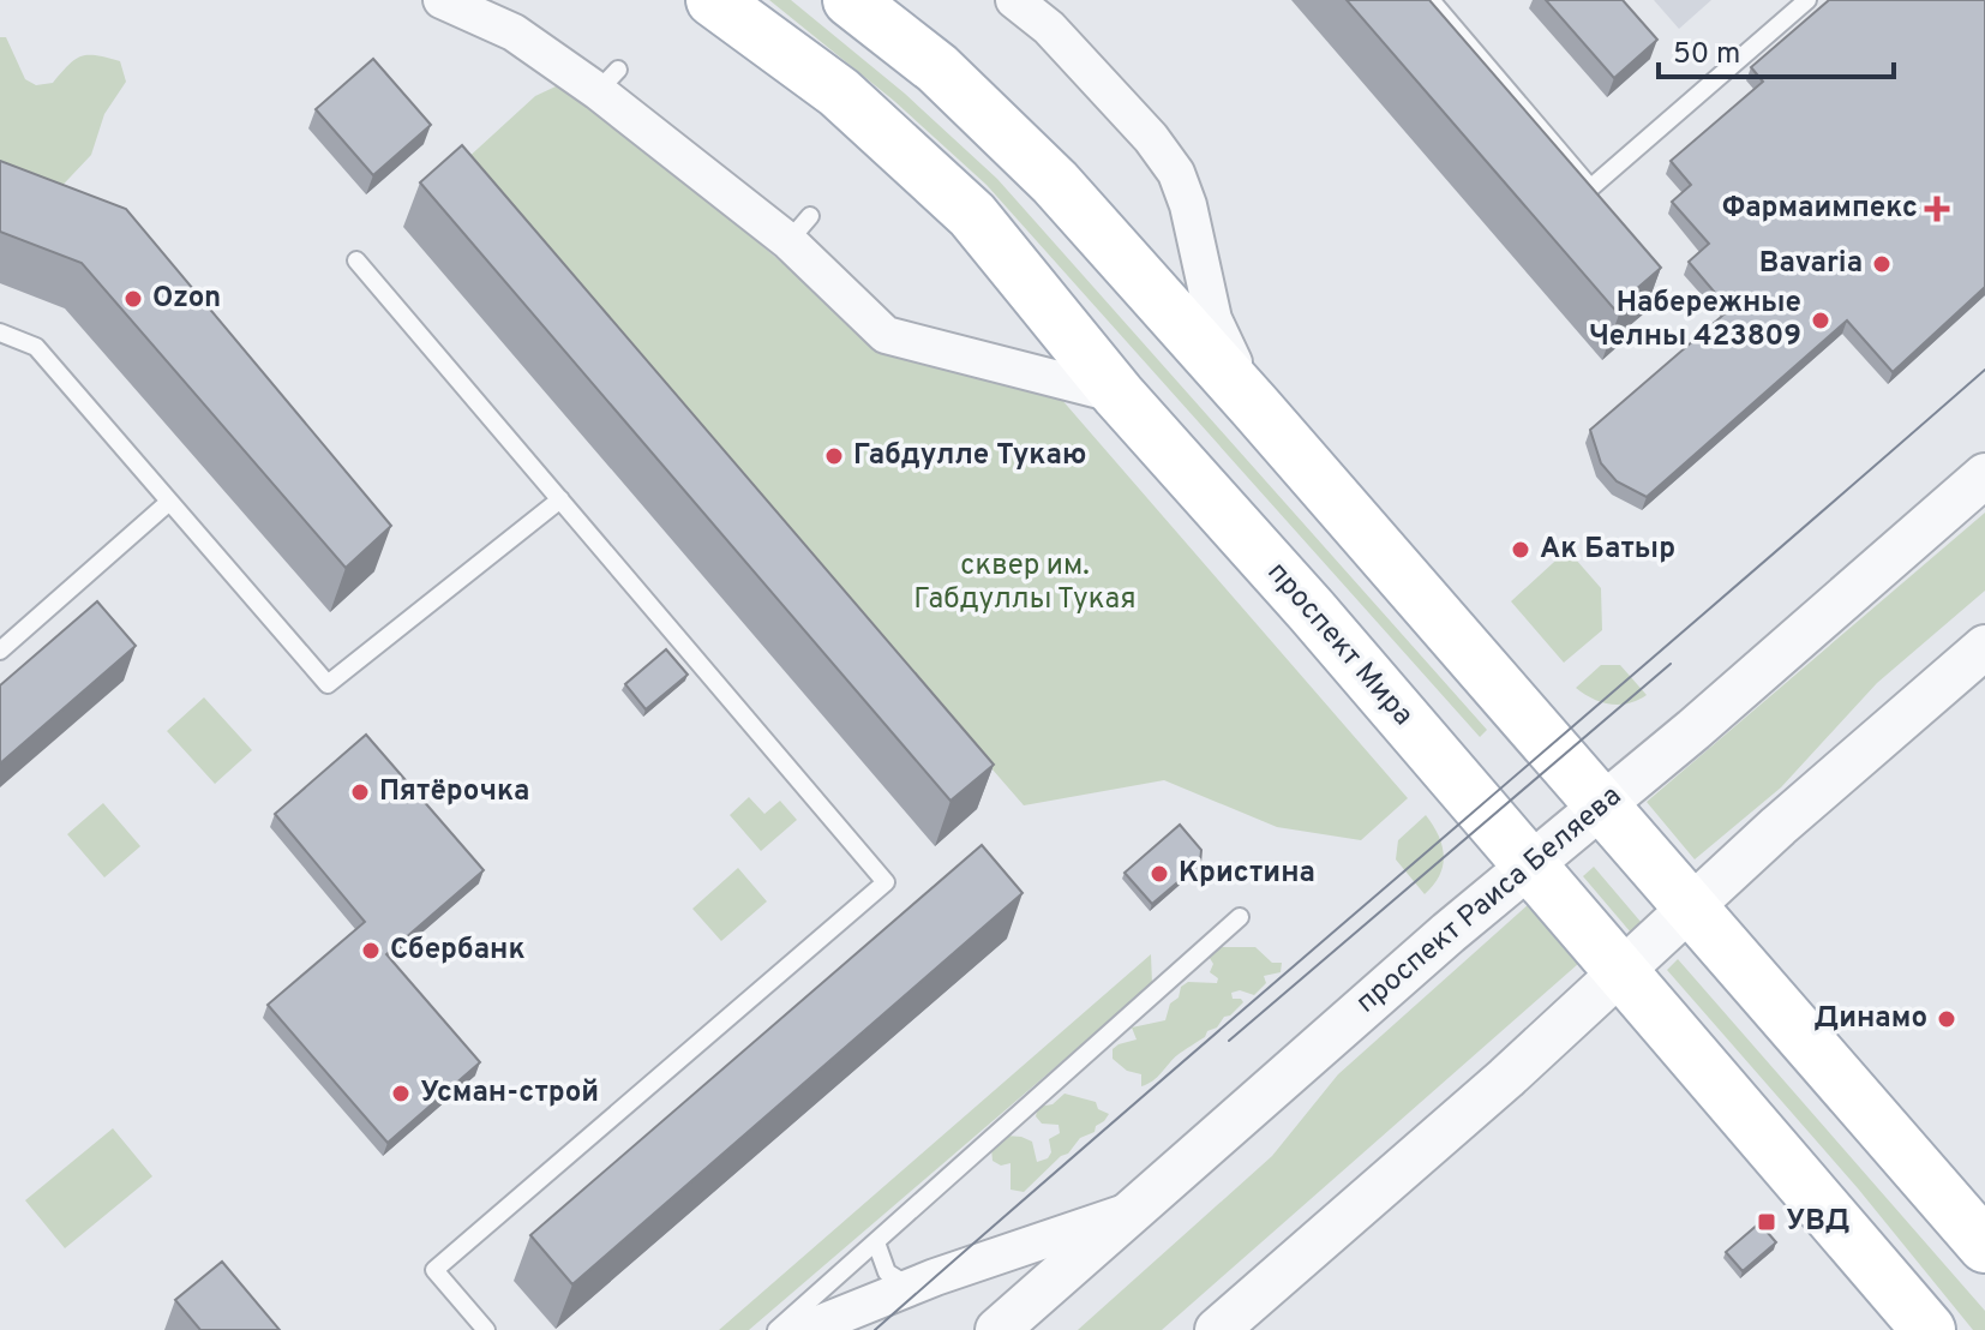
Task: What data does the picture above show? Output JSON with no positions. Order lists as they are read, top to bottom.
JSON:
{
  "streets": {
    "main road": ["проспект Мира"],
    "street": ["проспект Раиса Беляева"]
  },
  "crossings": [
    ["проспект Мира", "проспект Раиса Беляева"]
  ],
  "parks": ["сквер им. Габдуллы Тукая"],
  "places": {
    "health": ["Фармаимпекс"],
    "other": [
      "Bavaria",
      "Ozon",
      "Набережные Челны 423809",
      "Габдулле Тукаю",
      "Ак Батыр",
      "Пятёрочка",
      "Кристина",
      "Сбербанк",
      "Динамо",
      "Усман-строй"
    ],
    "transit": ["УВД"]
  },
  "scale_bar": "50 m"
}
